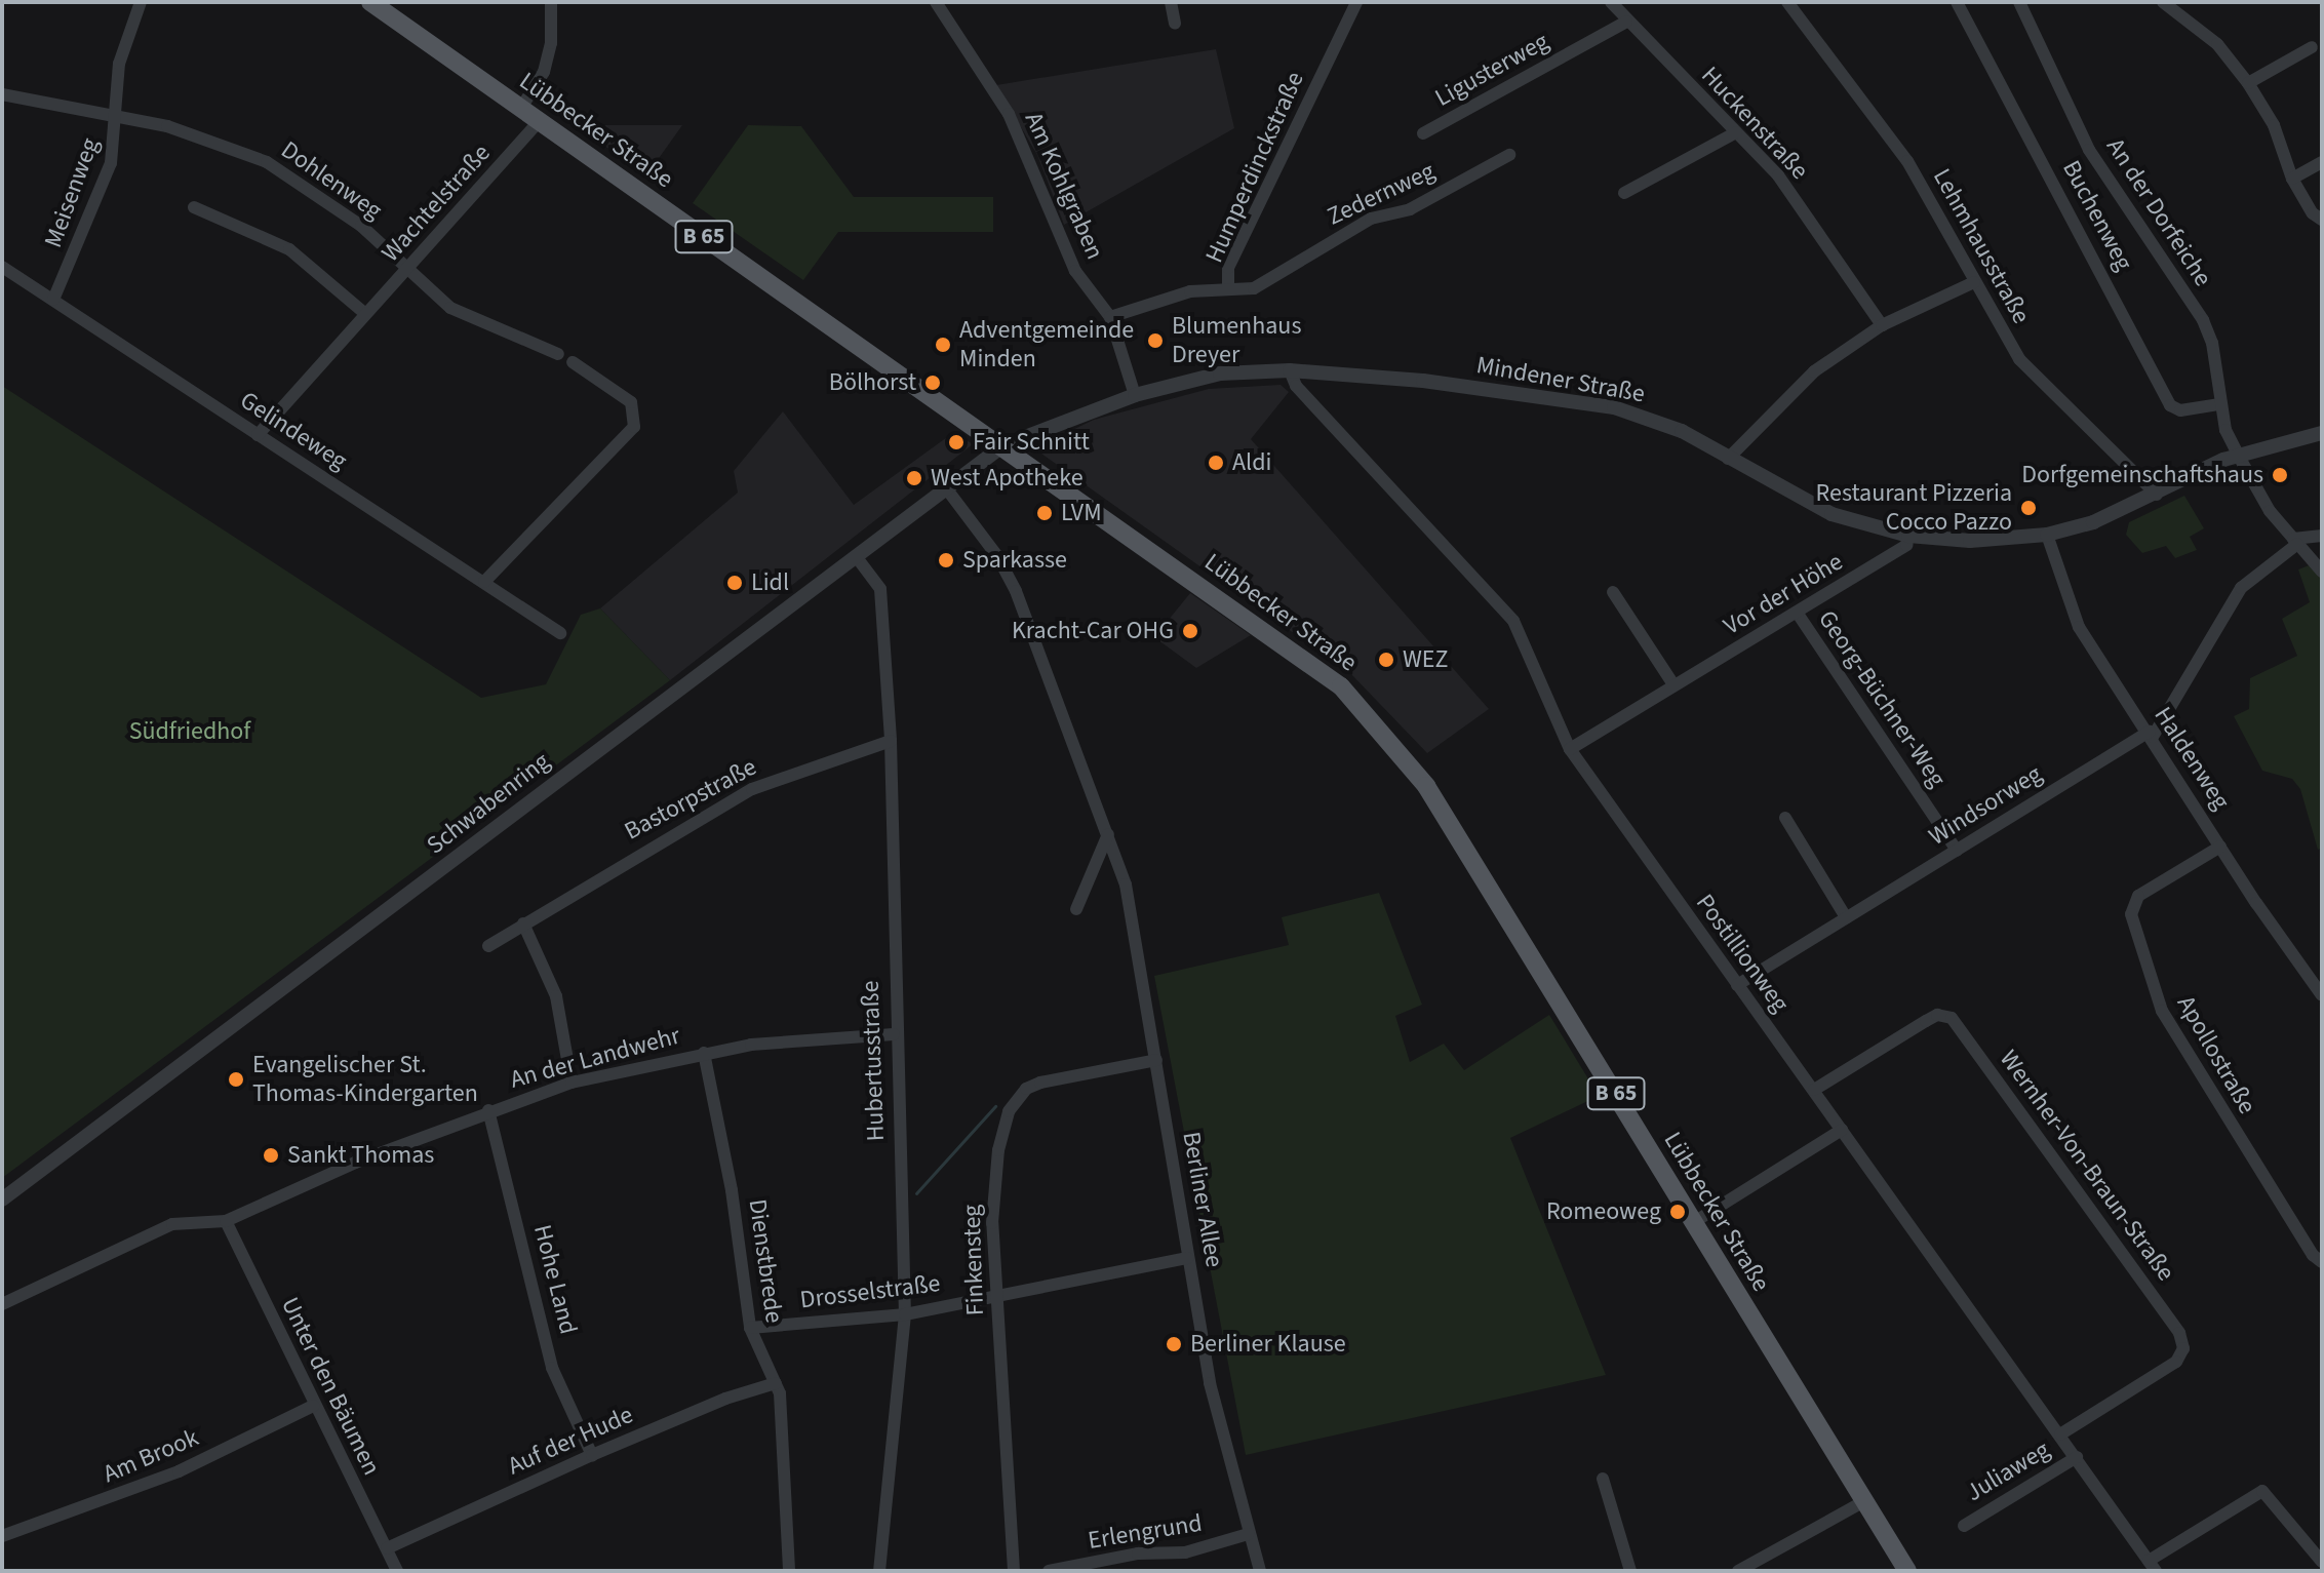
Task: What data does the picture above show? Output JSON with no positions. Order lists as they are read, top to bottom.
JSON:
{
  "streets": {
    "main road": ["Lübbecker Straße", "B 65"],
    "street": [
      "Ligusterweg",
      "Huckenstraße",
      "Humperdinckstraße",
      "Dohlenweg",
      "Am Kohlgraben",
      "Meisenweg",
      "Zedernweg",
      "Wachtelstraße",
      "An der Dorfeiche",
      "Buchenweg",
      "Lehmhausstraße",
      "Mindener Straße",
      "Gelindeweg",
      "Vor der Höhe",
      "Georg-Büchner-Weg",
      "Haldenweg",
      "Bastorpstraße",
      "Schwabenring",
      "Windsorweg",
      "Postillionweg",
      "Apollostraße",
      "An der Landwehr",
      "Hubertusstraße",
      "Wernher-Von-Braun-Straße",
      "Berliner Allee",
      "Finkensteg",
      "Dienstbrede",
      "Hohe Land",
      "Drosselstraße",
      "Unter den Bäumen",
      "Auf der Hude",
      "Am Brook",
      "Juliaweg",
      "Erlengrund"
    ]
  },
  "crossings": [
    ["Ligusterweg", "Huckenstraße"],
    ["Lübbecker Straße", "Wachtelstraße"],
    ["Lübbecker Straße", "Mindener Straße"],
    ["Lübbecker Straße", "Schwabenring"],
    ["Humperdinckstraße", "Am Kohlgraben"],
    ["Humperdinckstraße", "Zedernweg"],
    ["Dohlenweg", "Meisenweg"],
    ["Dohlenweg", "Wachtelstraße"],
    ["Am Kohlgraben", "Mindener Straße"],
    ["Meisenweg", "Gelindeweg"],
    ["Wachtelstraße", "Gelindeweg"],
    ["An der Dorfeiche", "Buchenweg"],
    ["An der Dorfeiche", "Mindener Straße"],
    ["An der Dorfeiche", "Windsorweg"],
    ["Lehmhausstraße", "Mindener Straße"],
    ["Mindener Straße", "Vor der Höhe"],
    ["Mindener Straße", "Haldenweg"],
    ["Mindener Straße", "Schwabenring"],
    ["Mindener Straße", "Postillionweg"],
    ["Vor der Höhe", "Georg-Büchner-Weg"],
    ["Vor der Höhe", "Postillionweg"],
    ["Georg-Büchner-Weg", "Windsorweg"],
    ["Haldenweg", "Windsorweg"],
    ["Haldenweg", "Apollostraße"],
    ["Bastorpstraße", "Hubertusstraße"],
    ["Schwabenring", "Hubertusstraße"],
    ["Schwabenring", "Berliner Allee"],
    ["Windsorweg", "Postillionweg"],
    ["Postillionweg", "Wernher-Von-Braun-Straße"],
    ["Postillionweg", "Juliaweg"],
    ["An der Landwehr", "Hubertusstraße"],
    ["An der Landwehr", "Dienstbrede"],
    ["An der Landwehr", "Hohe Land"],
    ["An der Landwehr", "Unter den Bäumen"],
    ["Hubertusstraße", "Drosselstraße"],
    ["Berliner Allee", "Finkensteg"],
    ["Berliner Allee", "Drosselstraße"],
    ["Berliner Allee", "Erlengrund"],
    ["Finkensteg", "Drosselstraße"],
    ["Dienstbrede", "Drosselstraße"],
    ["Dienstbrede", "Auf der Hude"],
    ["Hohe Land", "Auf der Hude"],
    ["Unter den Bäumen", "Auf der Hude"],
    ["Unter den Bäumen", "Am Brook"]
  ],
  "parks": ["Südfriedhof"],
  "places": [
    "Blumenhaus Dreyer",
    "Adventgemeinde Minden",
    "Bölhorst",
    "Fair Schnitt",
    "Aldi",
    "Dorfgemeinschaftshaus",
    "West Apotheke",
    "Restaurant Pizzeria Cocco Pazzo",
    "LVM",
    "Sparkasse",
    "Lidl",
    "Kracht-Car OHG",
    "WEZ",
    "Evangelischer St. Thomas-Kindergarten",
    "Sankt Thomas",
    "Romeoweg",
    "Berliner Klause"
  ]
}
